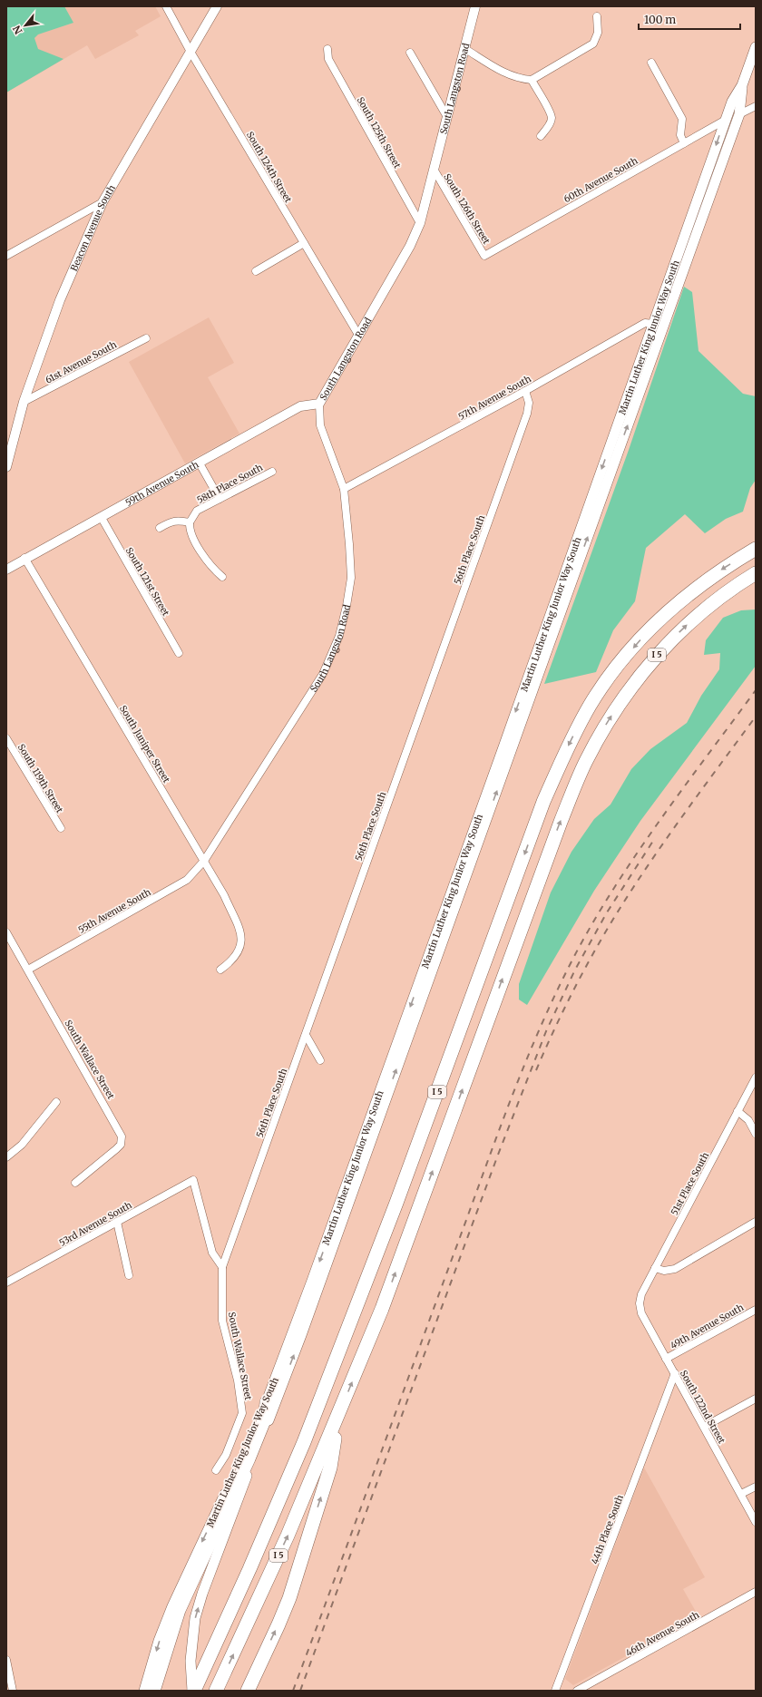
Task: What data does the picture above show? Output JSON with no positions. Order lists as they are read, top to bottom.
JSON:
{
  "streets": {
    "highway": ["I 5"],
    "main road": ["Martin Luther King Junior Way South"],
    "street": [
      "South Langston Road",
      "South 125th Street",
      "South 124th Street",
      "60th Avenue South",
      "South 126th Street",
      "Beacon Avenue South",
      "61st Avenue South",
      "57th Avenue South",
      "58th Place South",
      "59th Avenue South",
      "56th Place South",
      "South 121st Street",
      "South Juniper Street",
      "South 119th Street",
      "55th Avenue South",
      "South Wallace Street",
      "51st Place South",
      "53rd Avenue South",
      "49th Avenue South",
      "South 122nd Street",
      "44th Place South",
      "46th Avenue South"
    ]
  },
  "crossings": [
    ["South Langston Road", "South 125th Street"],
    ["South Langston Road", "South 124th Street"],
    ["South Langston Road", "South 126th Street"],
    ["South Langston Road", "57th Avenue South"],
    ["South Langston Road", "59th Avenue South"],
    ["South Langston Road", "South Juniper Street"],
    ["South Langston Road", "55th Avenue South"],
    ["South 124th Street", "Beacon Avenue South"],
    ["60th Avenue South", "South 126th Street"],
    ["60th Avenue South", "Martin Luther King Junior Way South"],
    ["Beacon Avenue South", "61st Avenue South"],
    ["Martin Luther King Junior Way South", "57th Avenue South"],
    ["Martin Luther King Junior Way South", "I 5"],
    ["57th Avenue South", "56th Place South"],
    ["59th Avenue South", "South 121st Street"],
    ["59th Avenue South", "South Juniper Street"],
    ["56th Place South", "South Wallace Street"],
    ["56th Place South", "53rd Avenue South"],
    ["South Juniper Street", "55th Avenue South"],
    ["55th Avenue South", "South Wallace Street"],
    ["South Wallace Street", "53rd Avenue South"],
    ["51st Place South", "South 122nd Street"],
    ["49th Avenue South", "South 122nd Street"],
    ["South 122nd Street", "44th Place South"]
  ],
  "scale_bar": "100 m",
  "north": "bottom left"
}
